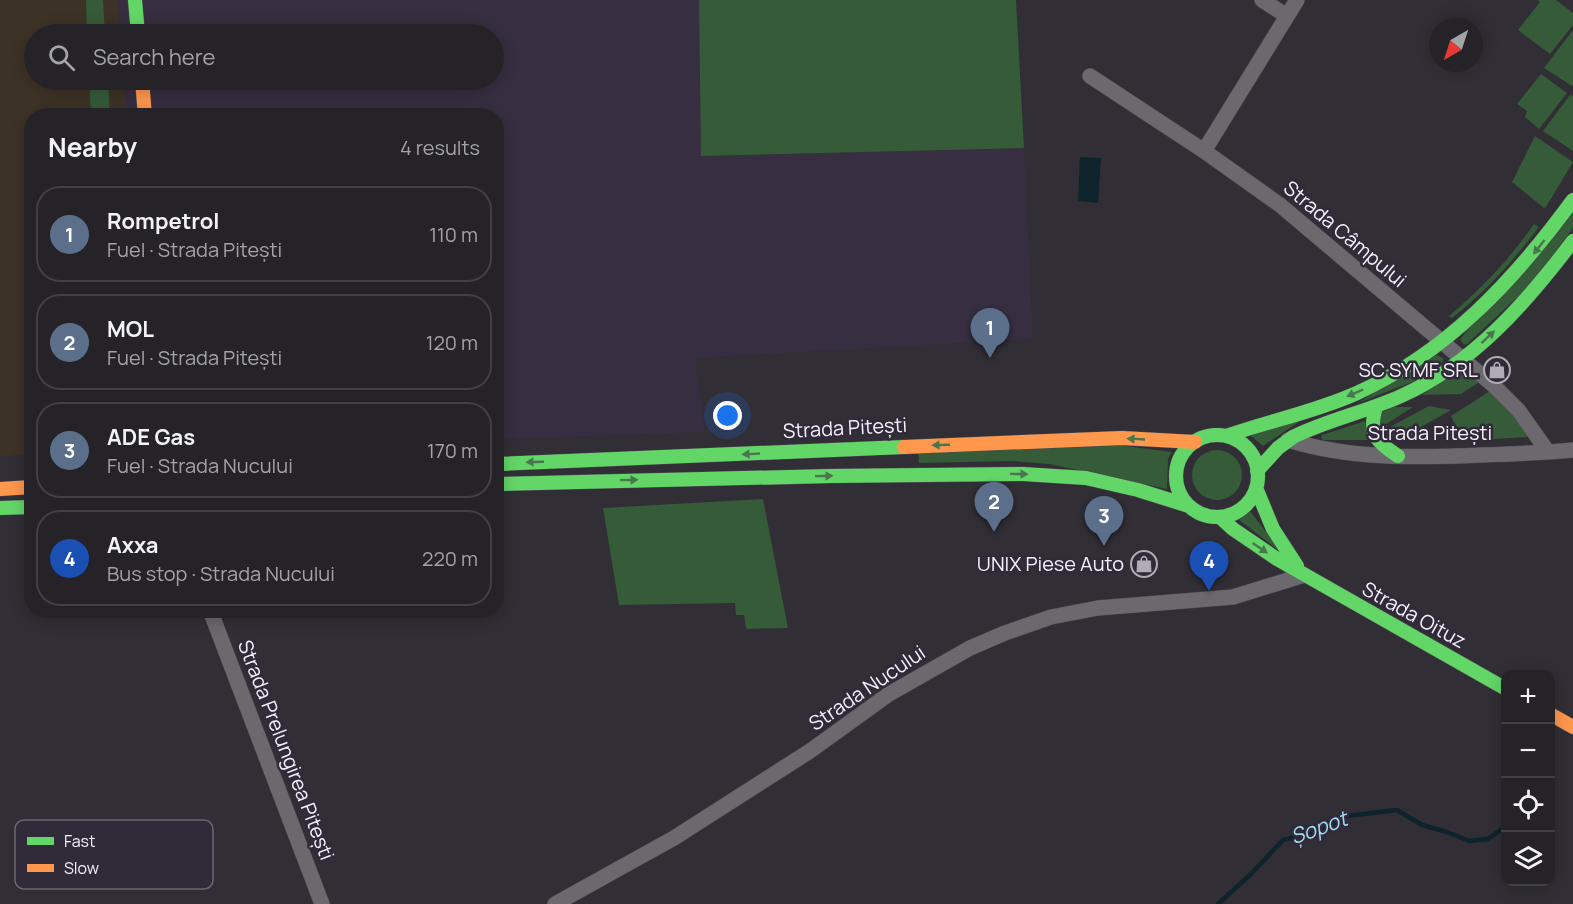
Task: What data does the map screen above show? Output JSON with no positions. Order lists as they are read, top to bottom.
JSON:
{
  "streets": {
    "main road": ["Strada Pitești", "Strada Oituz"],
    "street": ["Strada Câmpului", "Strada Nucului", "Strada Prelungirea Pitești"]
  },
  "crossings": [
    ["Strada Câmpului", "Strada Pitești"],
    ["Strada Pitești", "Strada Oituz"],
    ["Strada Oituz", "Strada Nucului"]
  ],
  "one_way": ["Strada Pitești"],
  "water": ["Șopot"],
  "places": {
    "shop": ["SC SYMF SRL", "UNIX Piese Auto"]
  },
  "legend": ["Fast", "Slow"],
  "north": "bottom left",
  "page": {
    "search": "Search here",
    "heading": ["Nearby", "4 results"],
    "list": [
      {
        "mark": "1",
        "name": "Rompetrol",
        "note": "Fuel · Strada Pitești",
        "value": "110 m"
      },
      {
        "mark": "2",
        "name": "MOL",
        "note": "Fuel · Strada Pitești",
        "value": "120 m"
      },
      {
        "mark": "3",
        "name": "ADE Gas",
        "note": "Fuel · Strada Nucului",
        "value": "170 m"
      },
      {
        "mark": "4",
        "name": "Axxa",
        "note": "Bus stop · Strada Nucului",
        "value": "220 m"
      }
    ],
    "pins": [
      "1",
      "2",
      "3",
      "4"
    ],
    "map_buttons": ["+", "−"]
  }
}
